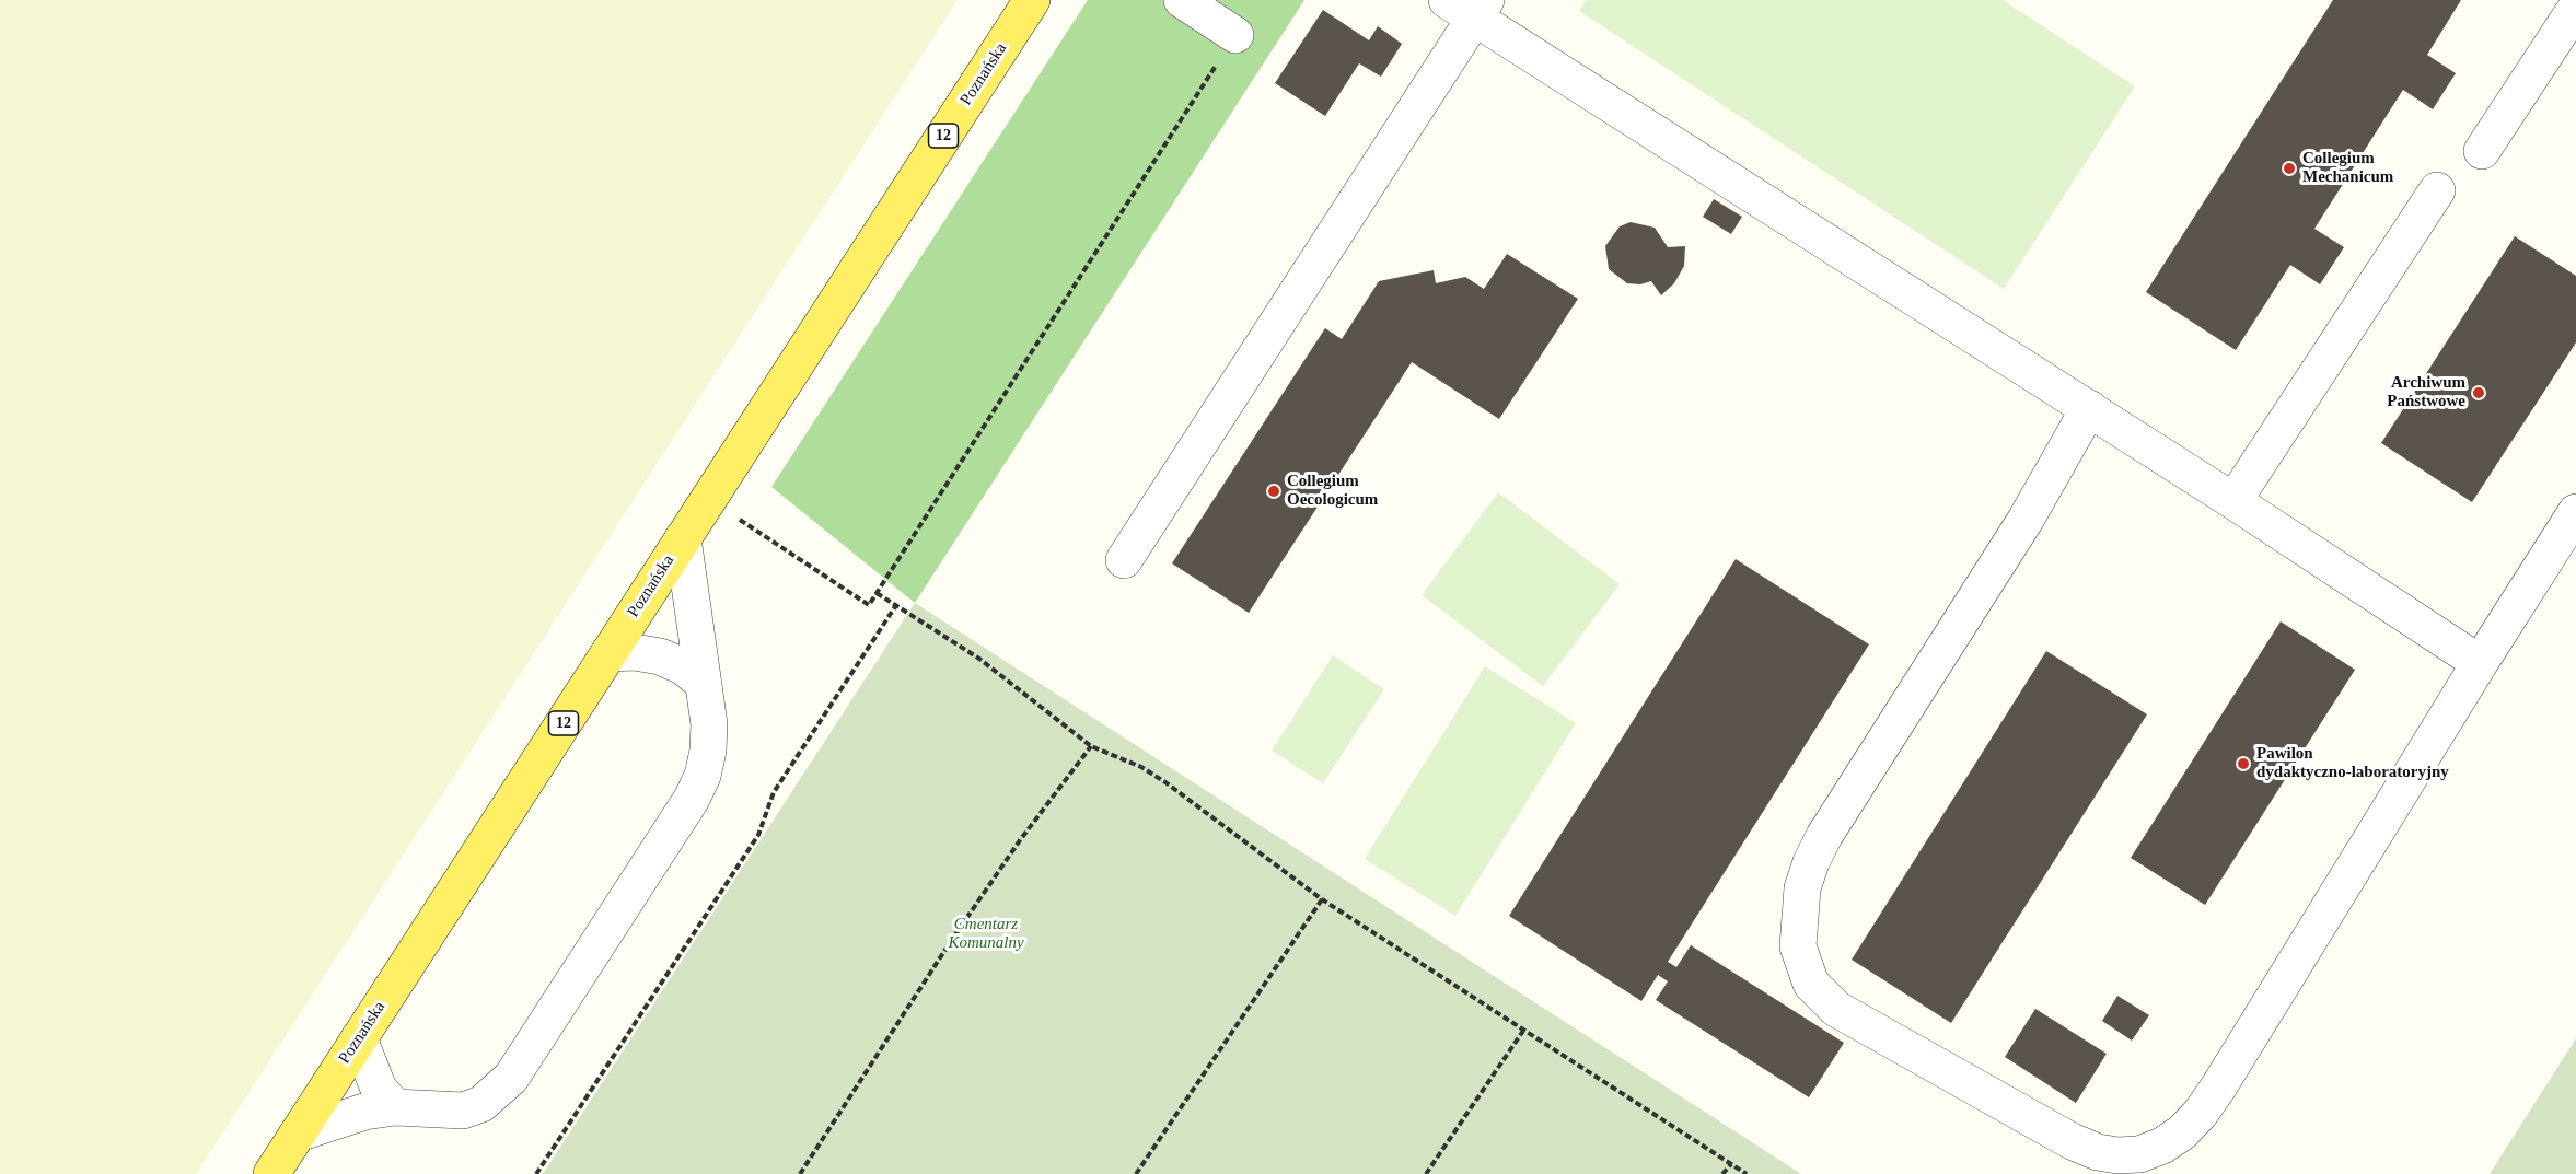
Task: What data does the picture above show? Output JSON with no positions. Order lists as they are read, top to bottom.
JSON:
{
  "streets": {
    "main road": ["Poznańska", "12"]
  },
  "parks": ["Cmentarz Komunalny"],
  "places": [
    "Collegium Mechanicum",
    "Archiwum Państwowe",
    "Collegium Oecologicum",
    "Pawilon dydaktyczno-laboratoryjny"
  ]
}
